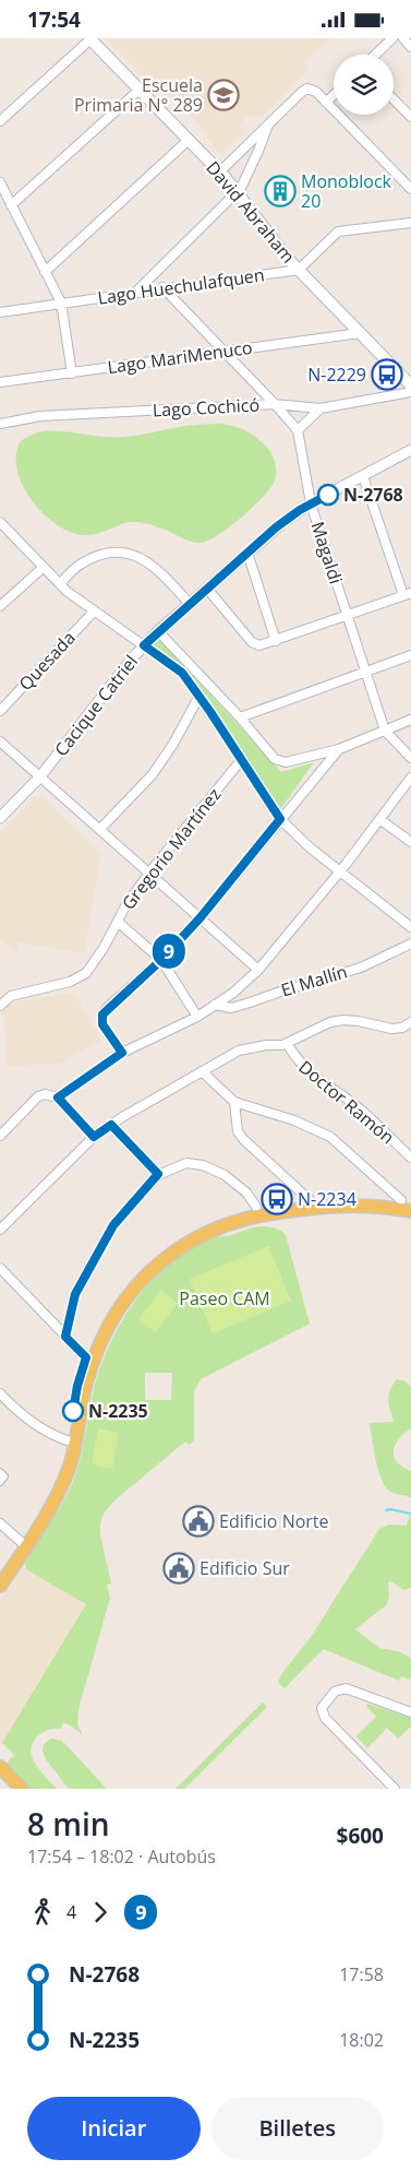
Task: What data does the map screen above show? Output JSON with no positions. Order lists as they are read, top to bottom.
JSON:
{
  "streets": {
    "main road": ["David Abraham"],
    "street": [
      "Lago Huechulafquen",
      "Lago MariMenuco",
      "Lago Cochicó",
      "Magaldi",
      "Quesada",
      "Cacique Catriel",
      "Gregorio Martínez",
      "El Mallín",
      "Doctor Ramón"
    ]
  },
  "crossings": [
    ["David Abraham", "Lago Huechulafquen"],
    ["David Abraham", "Lago MariMenuco"],
    ["Magaldi", "Cacique Catriel"]
  ],
  "parks": ["Paseo CAM"],
  "places": {
    "school or university": ["Escuela Primaria N° 289"],
    "building": ["Monoblock 20"],
    "bus stop": ["N-2229", "N-2234"],
    "other": ["N-2768", "N-2235"],
    "public building": ["Edificio Norte", "Edificio Sur"]
  },
  "lines": ["bus line 9"],
  "page": {
    "status": "17:54",
    "on_map": "9",
    "heading": ["8 min", "17:54 – 18:02 · Autobús", "$600"],
    "legs": ["4", "9"],
    "list": [
      {
        "name": "N-2768",
        "value": "17:58"
      },
      {
        "name": "N-2235",
        "value": "18:02"
      }
    ],
    "buttons": ["Iniciar", "Billetes"]
  }
}
